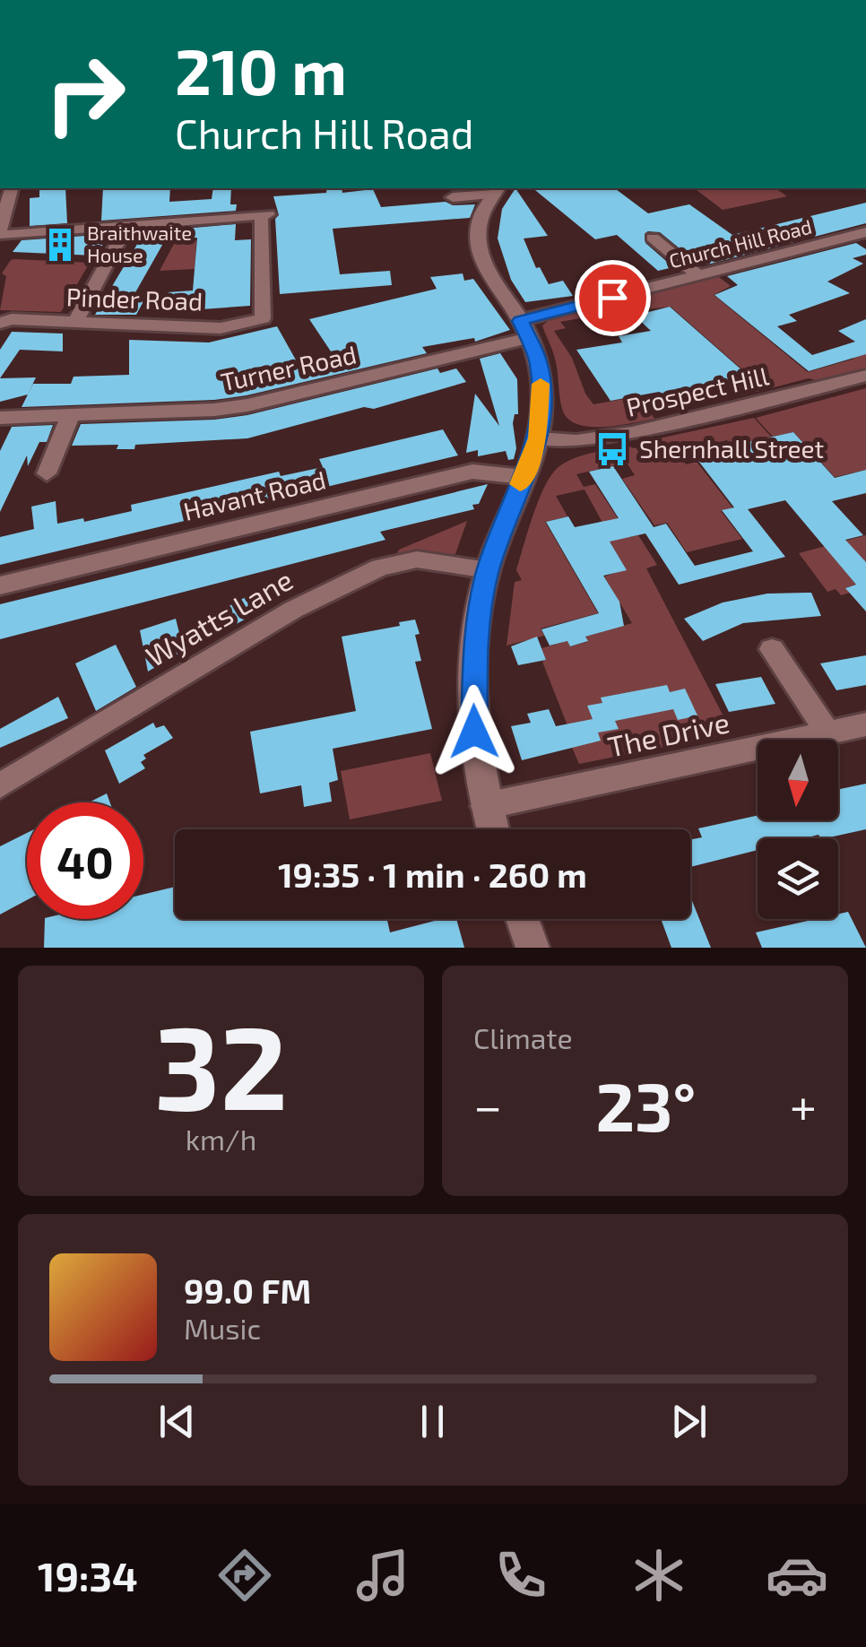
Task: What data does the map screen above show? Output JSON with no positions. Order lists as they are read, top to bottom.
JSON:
{
  "streets": {
    "street": [
      "Church Hill Road",
      "Pinder Road",
      "Turner Road",
      "Prospect Hill",
      "Havant Road",
      "Wyatts Lane",
      "The Drive"
    ]
  },
  "crossings": [
    ["Church Hill Road", "Turner Road"]
  ],
  "places": {
    "building": ["Braithwaite House"],
    "bus stop": ["Shernhall Street"]
  },
  "north": "bottom",
  "page": {
    "turn": ["210 m", "Church Hill Road"],
    "limit": "40",
    "trip": "19:35 · 1 min · 260 m",
    "tile": [
      ["32", "km/h"],
      "Climate"
    ],
    "heat": ["−", "23°", "+"],
    "song": ["99.0 FM", "Music"],
    "tabs": "19:34"
  }
}
